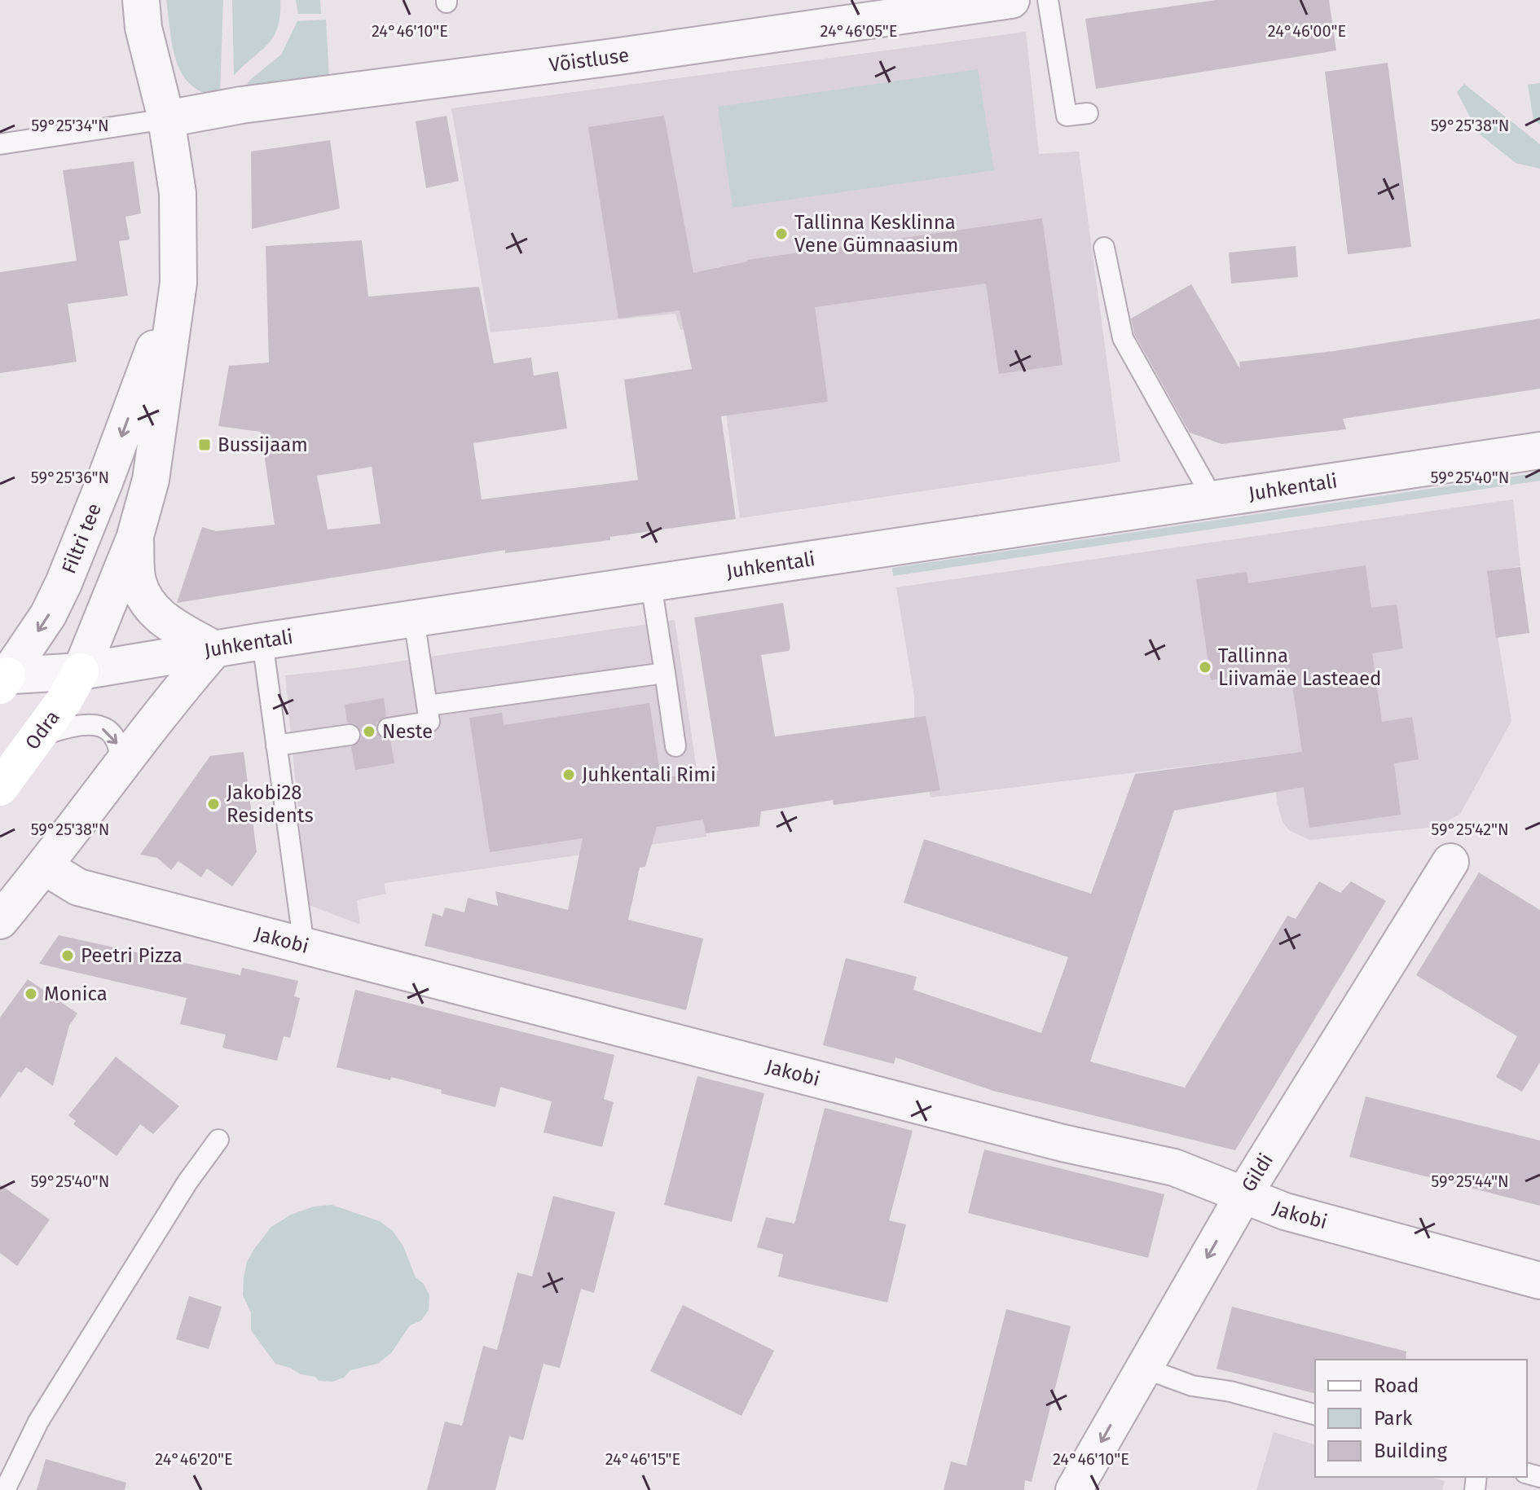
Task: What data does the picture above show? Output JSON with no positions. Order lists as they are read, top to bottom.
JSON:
{
  "streets": {
    "main road": ["Odra"],
    "street": [
      "Võistluse",
      "Juhkentali",
      "Filtri tee",
      "Jakobi",
      "Gildi"
    ]
  },
  "crossings": [
    ["Võistluse", "Filtri tee"],
    ["Juhkentali", "Filtri tee"],
    ["Juhkentali", "Odra"],
    ["Filtri tee", "Odra"],
    ["Jakobi", "Gildi"]
  ],
  "one_way": ["Gildi"],
  "places": {
    "other": [
      "Tallinna Kesklinna Vene Gümnaasium",
      "Tallinna Liivamäe Lasteaed",
      "Neste",
      "Juhkentali Rimi",
      "Jakobi28 Residents",
      "Peetri Pizza",
      "Monica"
    ],
    "transit": ["Bussijaam"]
  },
  "legend": ["Road", "Park", "Building"],
  "coordinates": [
    "24°46'10\"E",
    "24°46'05\"E",
    "24°46'00\"E",
    "59°25'38\"N",
    "59°25'34\"N",
    "59°25'40\"N",
    "59°25'36\"N",
    "59°25'42\"N",
    "59°25'44\"N",
    "24°46'20\"E",
    "24°46'15\"E"
  ]
}
